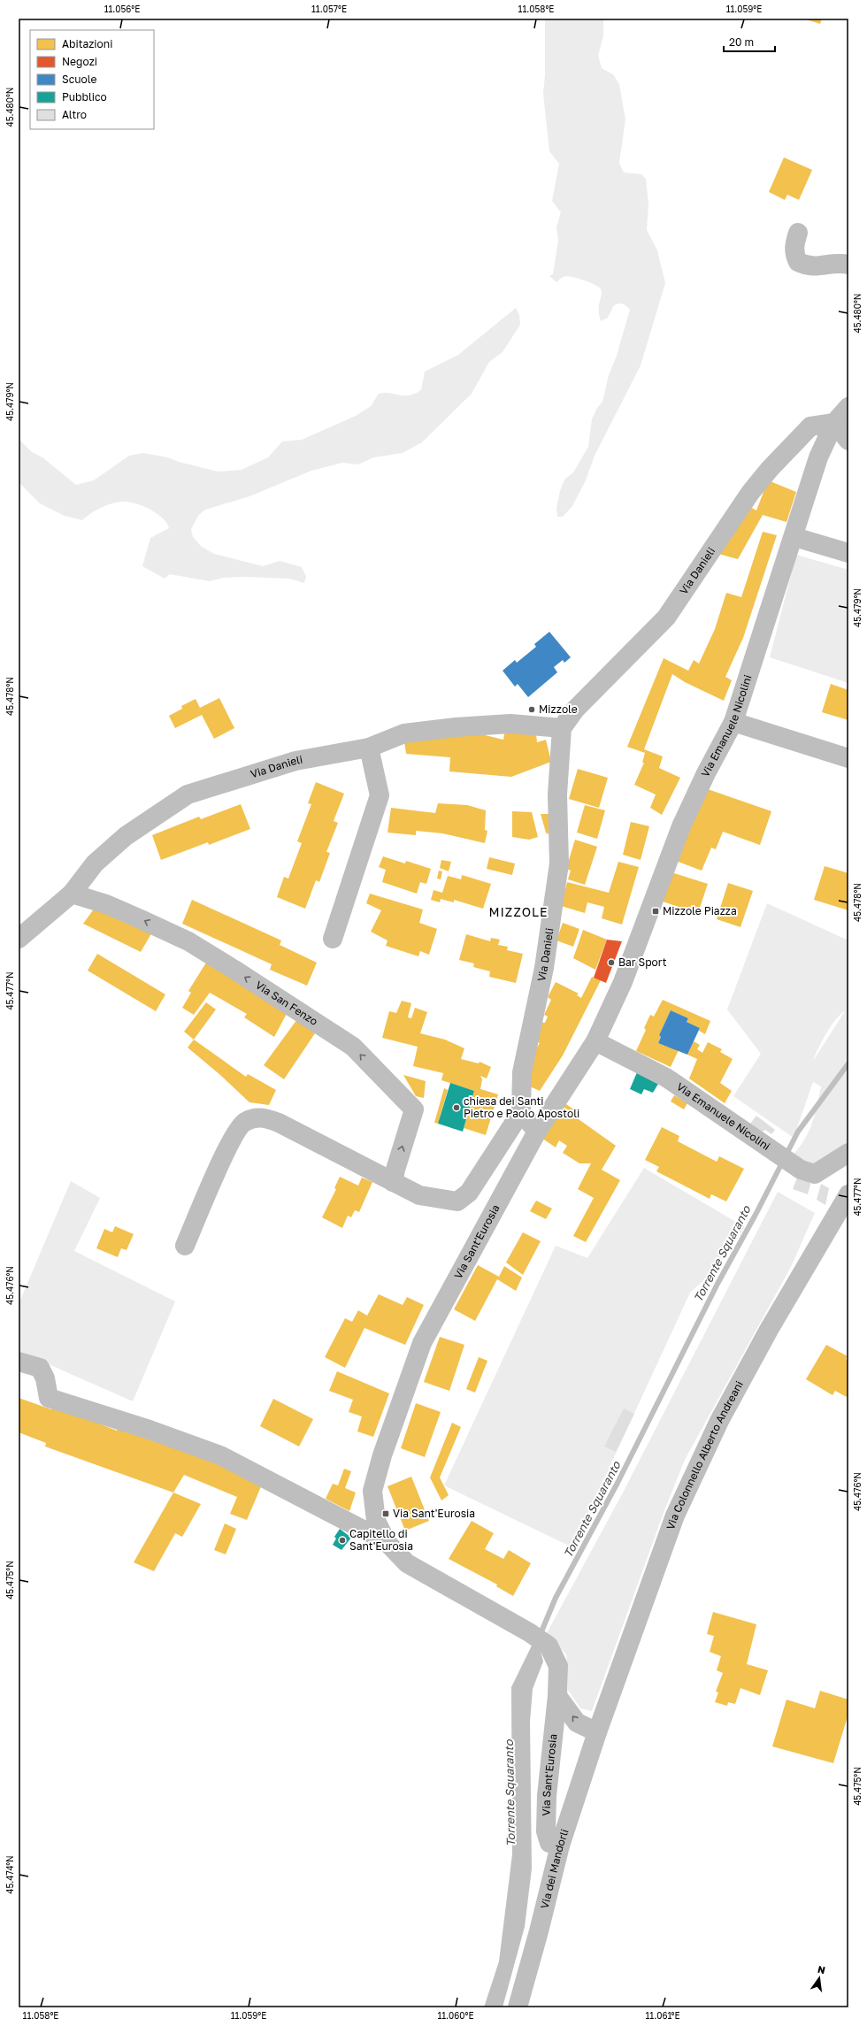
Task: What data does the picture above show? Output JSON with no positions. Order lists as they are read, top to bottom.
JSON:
{
  "streets": {
    "street": [
      "Via Danieli",
      "Via Emanuele Nicolini",
      "Via San Fenzo",
      "Via Sant'Eurosia",
      "Via Colonnello Alberto Andreani",
      "Via dei Mandorli"
    ]
  },
  "crossings": [
    ["Via Danieli", "Via Emanuele Nicolini"],
    ["Via Danieli", "Via San Fenzo"],
    ["Via Emanuele Nicolini", "Via Sant'Eurosia"],
    ["Via Sant'Eurosia", "Via dei Mandorli"],
    ["Via Colonnello Alberto Andreani", "Via dei Mandorli"]
  ],
  "one_way": ["Via San Fenzo"],
  "districts": ["MIZZOLE"],
  "water": ["Torrente Squaranto"],
  "places": {
    "other": [
      "Mizzole",
      "Bar Sport",
      "chiesa dei Santi Pietro e Paolo Apostoli",
      "Capitello di Sant'Eurosia"
    ],
    "transit": ["Mizzole Piazza", "Via Sant'Eurosia"]
  },
  "legend": [
    "Abitazioni",
    "Negozi",
    "Scuole",
    "Pubblico",
    "Altro"
  ],
  "scale_bar": "20 m",
  "north": "top",
  "coordinates": [
    "11.056°E",
    "11.057°E",
    "11.058°E",
    "11.059°E",
    "45.480°N",
    "45.479°N",
    "45.478°N",
    "45.477°N",
    "45.476°N",
    "45.475°N",
    "45.474°N",
    "11.060°E",
    "11.061°E"
  ]
}
